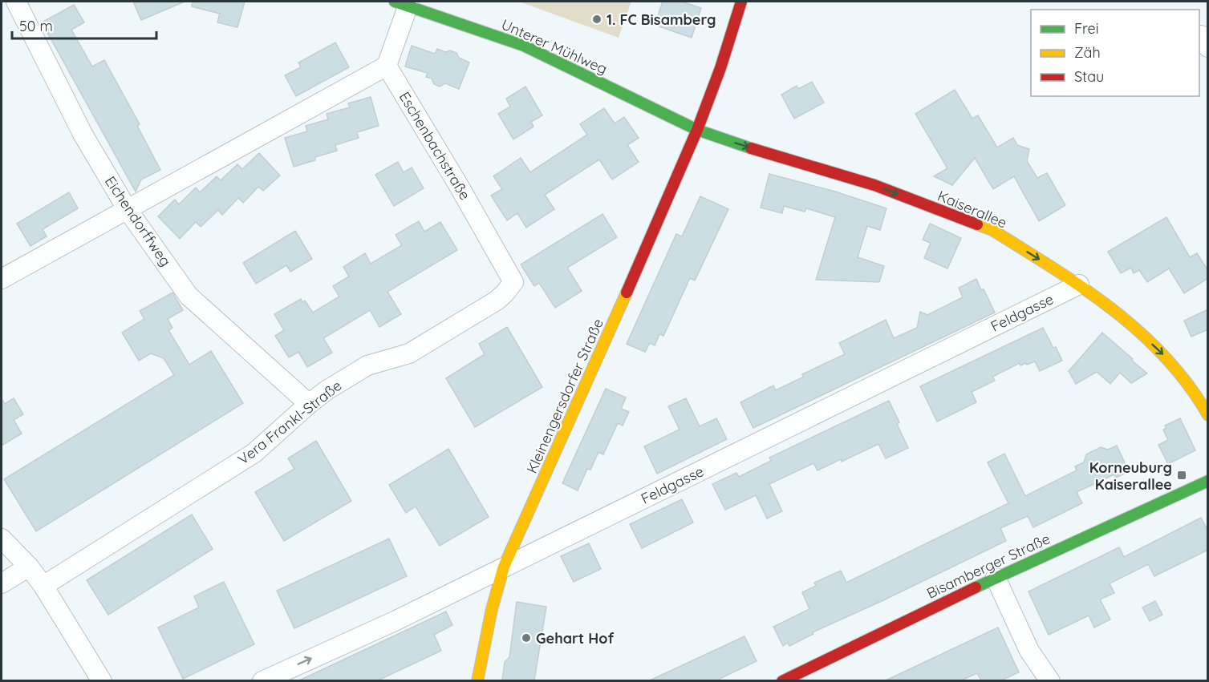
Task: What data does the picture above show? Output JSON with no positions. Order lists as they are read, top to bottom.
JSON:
{
  "streets": {
    "street": [
      "Unterer Mühlweg",
      "Eschenbachstraße",
      "Kaiserallee",
      "Eichendorffweg",
      "Feldgasse",
      "Kleinengersdorfer Straße",
      "Vera Frankl-Straße",
      "Bisamberger Straße"
    ]
  },
  "crossings": [
    ["Unterer Mühlweg", "Kaiserallee"],
    ["Unterer Mühlweg", "Kleinengersdorfer Straße"],
    ["Eschenbachstraße", "Vera Frankl-Straße"],
    ["Kaiserallee", "Feldgasse"],
    ["Kaiserallee", "Kleinengersdorfer Straße"],
    ["Eichendorffweg", "Vera Frankl-Straße"],
    ["Feldgasse", "Kleinengersdorfer Straße"]
  ],
  "one_way": ["Kaiserallee"],
  "places": {
    "other": ["1. FC Bisamberg", "Gehart Hof"],
    "transit": ["Korneuburg Kaiserallee"]
  },
  "legend": ["Frei", "Zäh", "Stau"],
  "scale_bar": "50 m"
}
